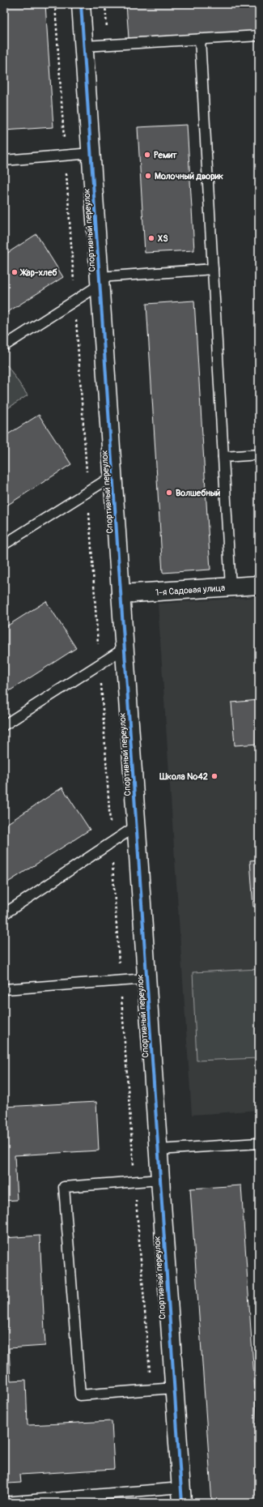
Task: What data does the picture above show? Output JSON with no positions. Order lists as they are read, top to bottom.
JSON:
{
  "streets": {
    "street": ["Спортивный переулок", "1-я Садовая улица"]
  },
  "crossings": [
    ["Спортивный переулок", "1-я Садовая улица"]
  ],
  "places": [
    "Ремит",
    "Молочный дворик",
    "XS",
    "Жар-хлеб",
    "Волшебный",
    "Школа №42"
  ]
}
